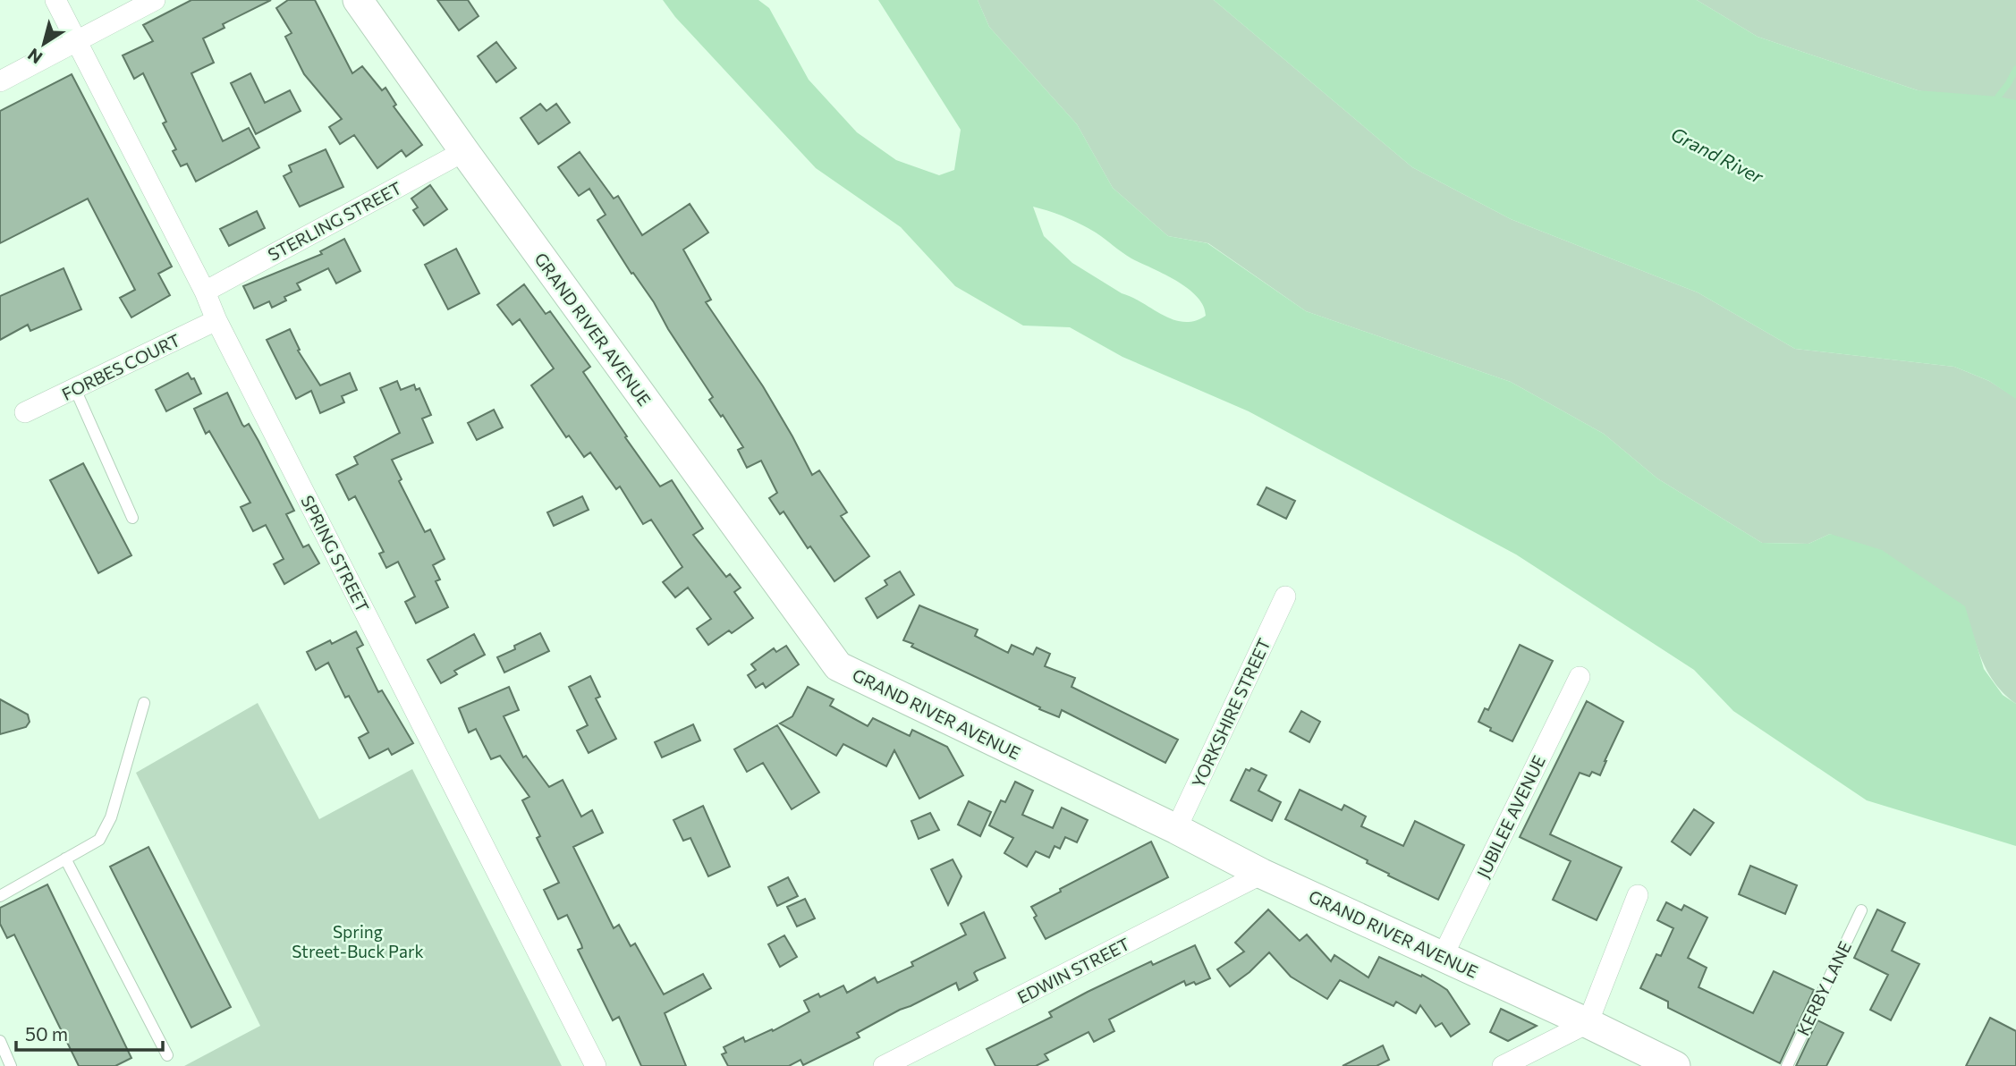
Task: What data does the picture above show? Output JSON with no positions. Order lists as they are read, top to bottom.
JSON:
{
  "streets": {
    "street": [
      "STERLING STREET",
      "GRAND RIVER AVENUE",
      "FORBES COURT",
      "SPRING STREET",
      "YORKSHIRE STREET",
      "JUBILEE AVENUE",
      "EDWIN STREET"
    ],
    "lane": ["KERBY LANE"]
  },
  "crossings": [
    ["STERLING STREET", "GRAND RIVER AVENUE"],
    ["STERLING STREET", "SPRING STREET"],
    ["GRAND RIVER AVENUE", "YORKSHIRE STREET"],
    ["GRAND RIVER AVENUE", "JUBILEE AVENUE"],
    ["GRAND RIVER AVENUE", "EDWIN STREET"],
    ["FORBES COURT", "SPRING STREET"]
  ],
  "water": ["Grand River"],
  "parks": ["Spring Street-Buck Park"],
  "scale_bar": "50 m",
  "north": "bottom left"
}
